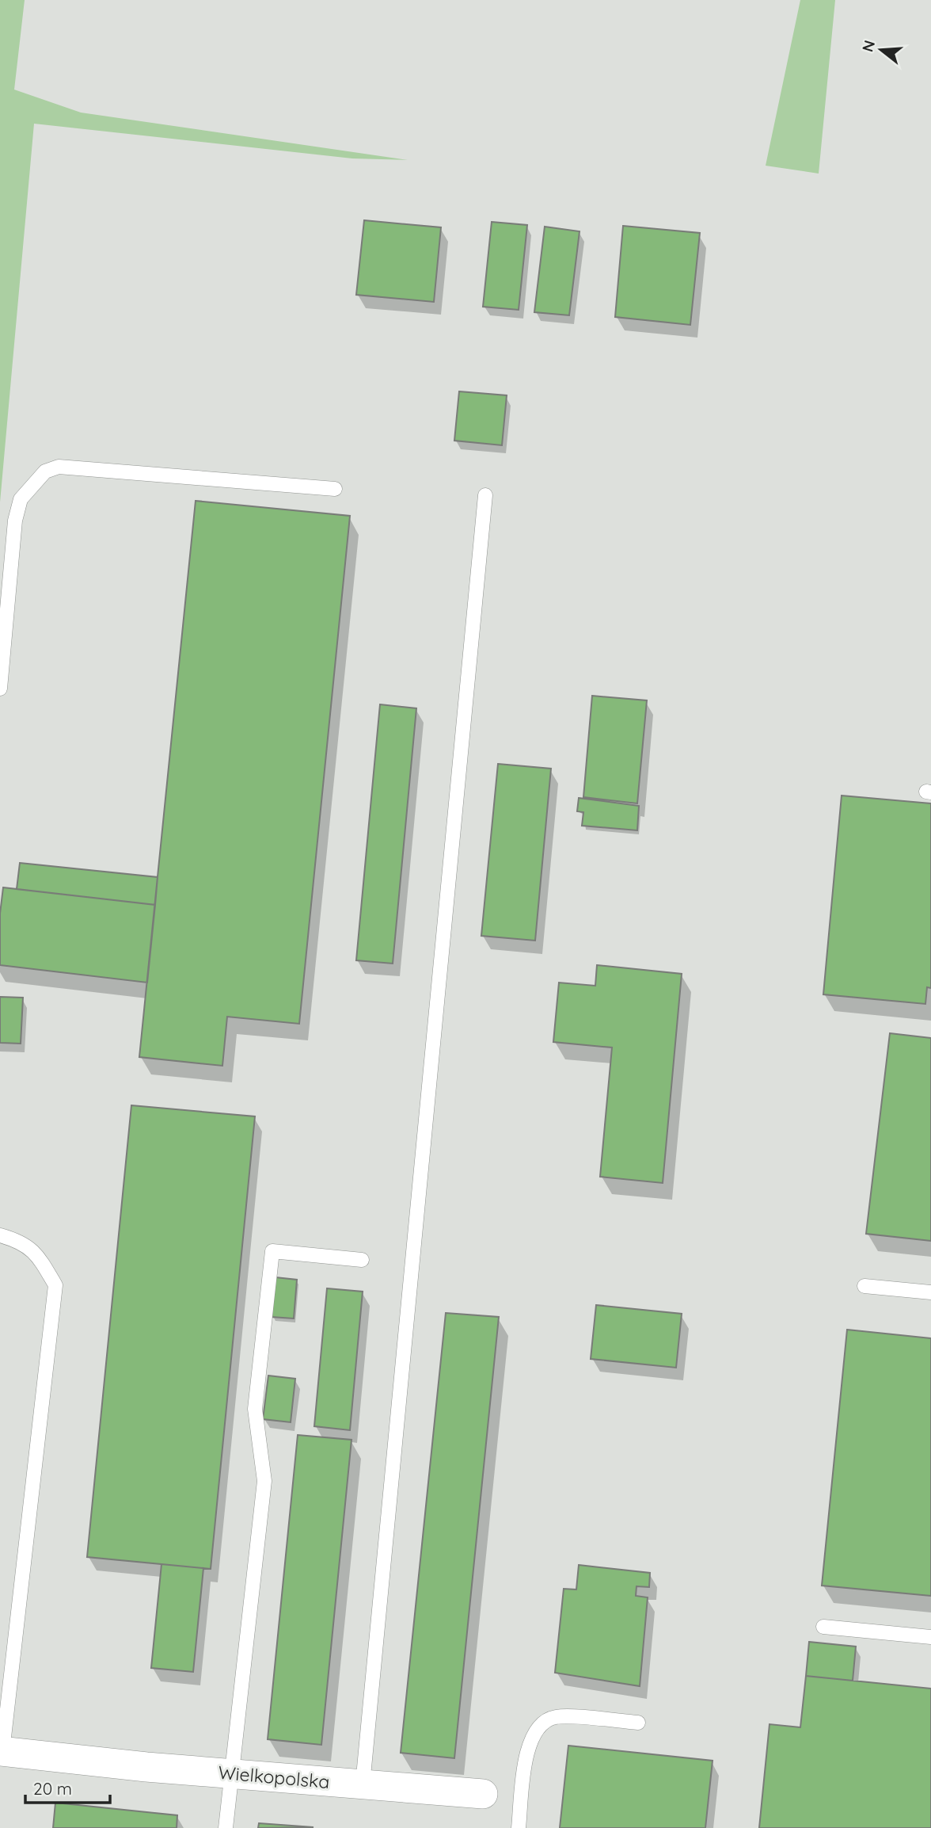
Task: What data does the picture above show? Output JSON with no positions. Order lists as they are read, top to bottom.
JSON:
{
  "streets": {
    "street": ["Wielkopolska"]
  },
  "scale_bar": "20 m",
  "north": "left"
}
